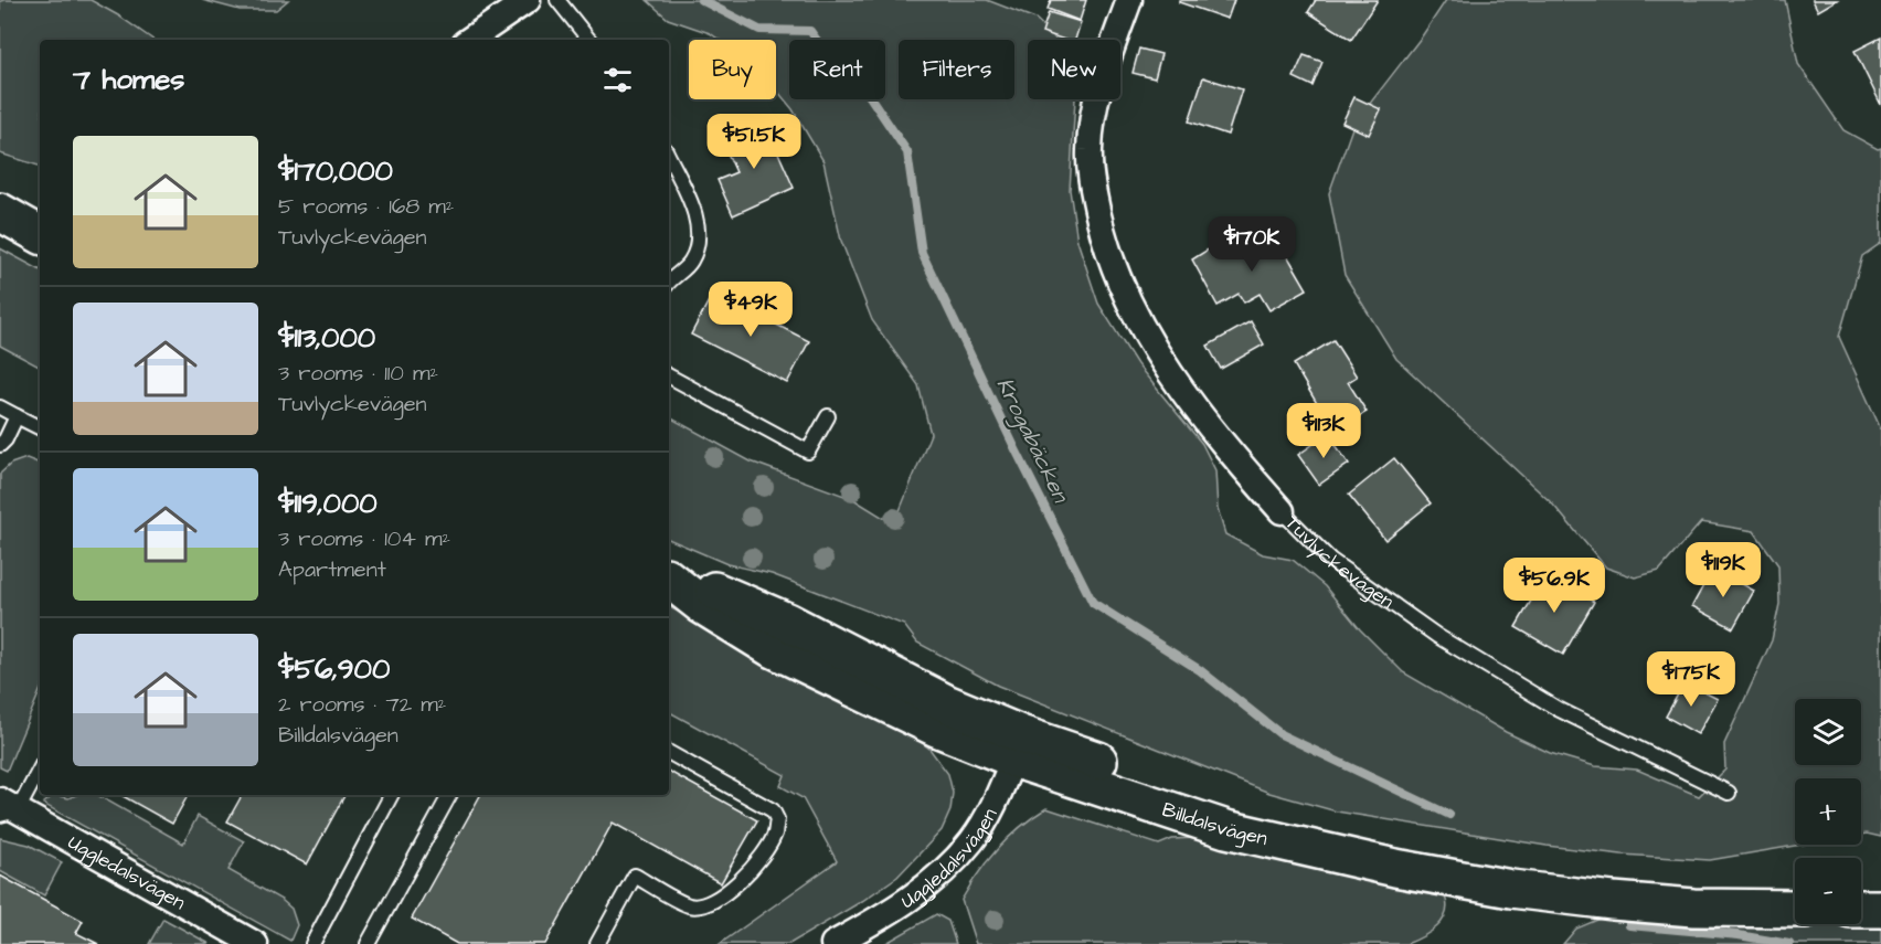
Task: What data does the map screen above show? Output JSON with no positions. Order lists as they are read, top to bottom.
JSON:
{
  "streets": {
    "street": ["Tuvlyckevägen", "Billdalsvägen", "Uggledalsvägen"]
  },
  "crossings": [
    ["Billdalsvägen", "Uggledalsvägen"]
  ],
  "water": ["Krogabäcken"],
  "page": {
    "chip": [
      "Buy",
      "Rent",
      "Filters",
      "New"
    ],
    "heading": "7 homes",
    "price": [
      "$51.5K",
      "$170K",
      "$49K",
      "$113K",
      "$119K",
      "$56.9K",
      "$175K"
    ],
    "list": [
      {
        "name": "$170,000",
        "note": "5 rooms · 168 m² · Tuvlyckevägen"
      },
      {
        "name": "$113,000",
        "note": "3 rooms · 110 m² · Tuvlyckevägen"
      },
      {
        "name": "$119,000",
        "note": "3 rooms · 104 m² · Apartment"
      },
      {
        "name": "$56,900",
        "note": "2 rooms · 72 m² · Billdalsvägen"
      }
    ],
    "map_buttons": ["+", "−"]
  }
}
